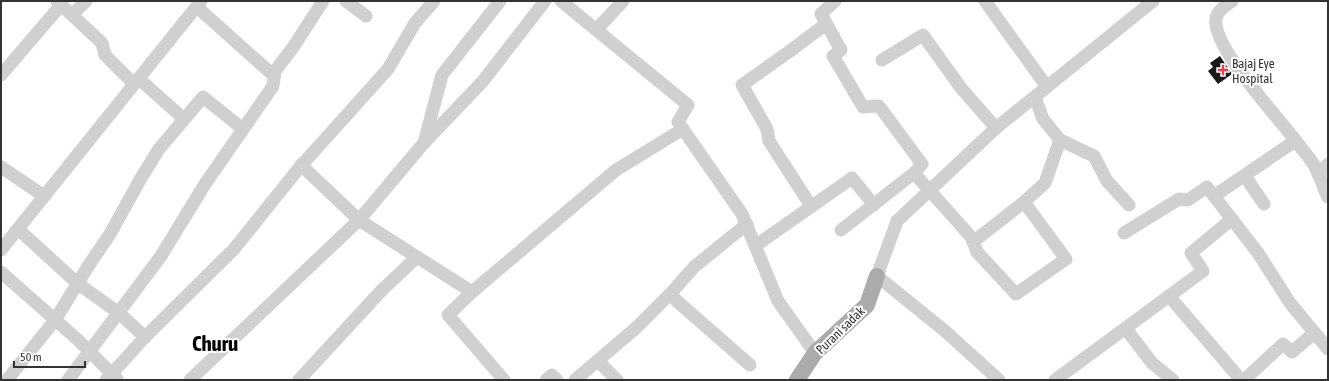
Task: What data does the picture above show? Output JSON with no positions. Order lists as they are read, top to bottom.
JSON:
{
  "streets": {
    "main road": ["Purani sadak"]
  },
  "districts": ["Churu"],
  "places": {
    "health": ["Bajaj Eye Hospital"]
  },
  "scale_bar": "50 m"
}
